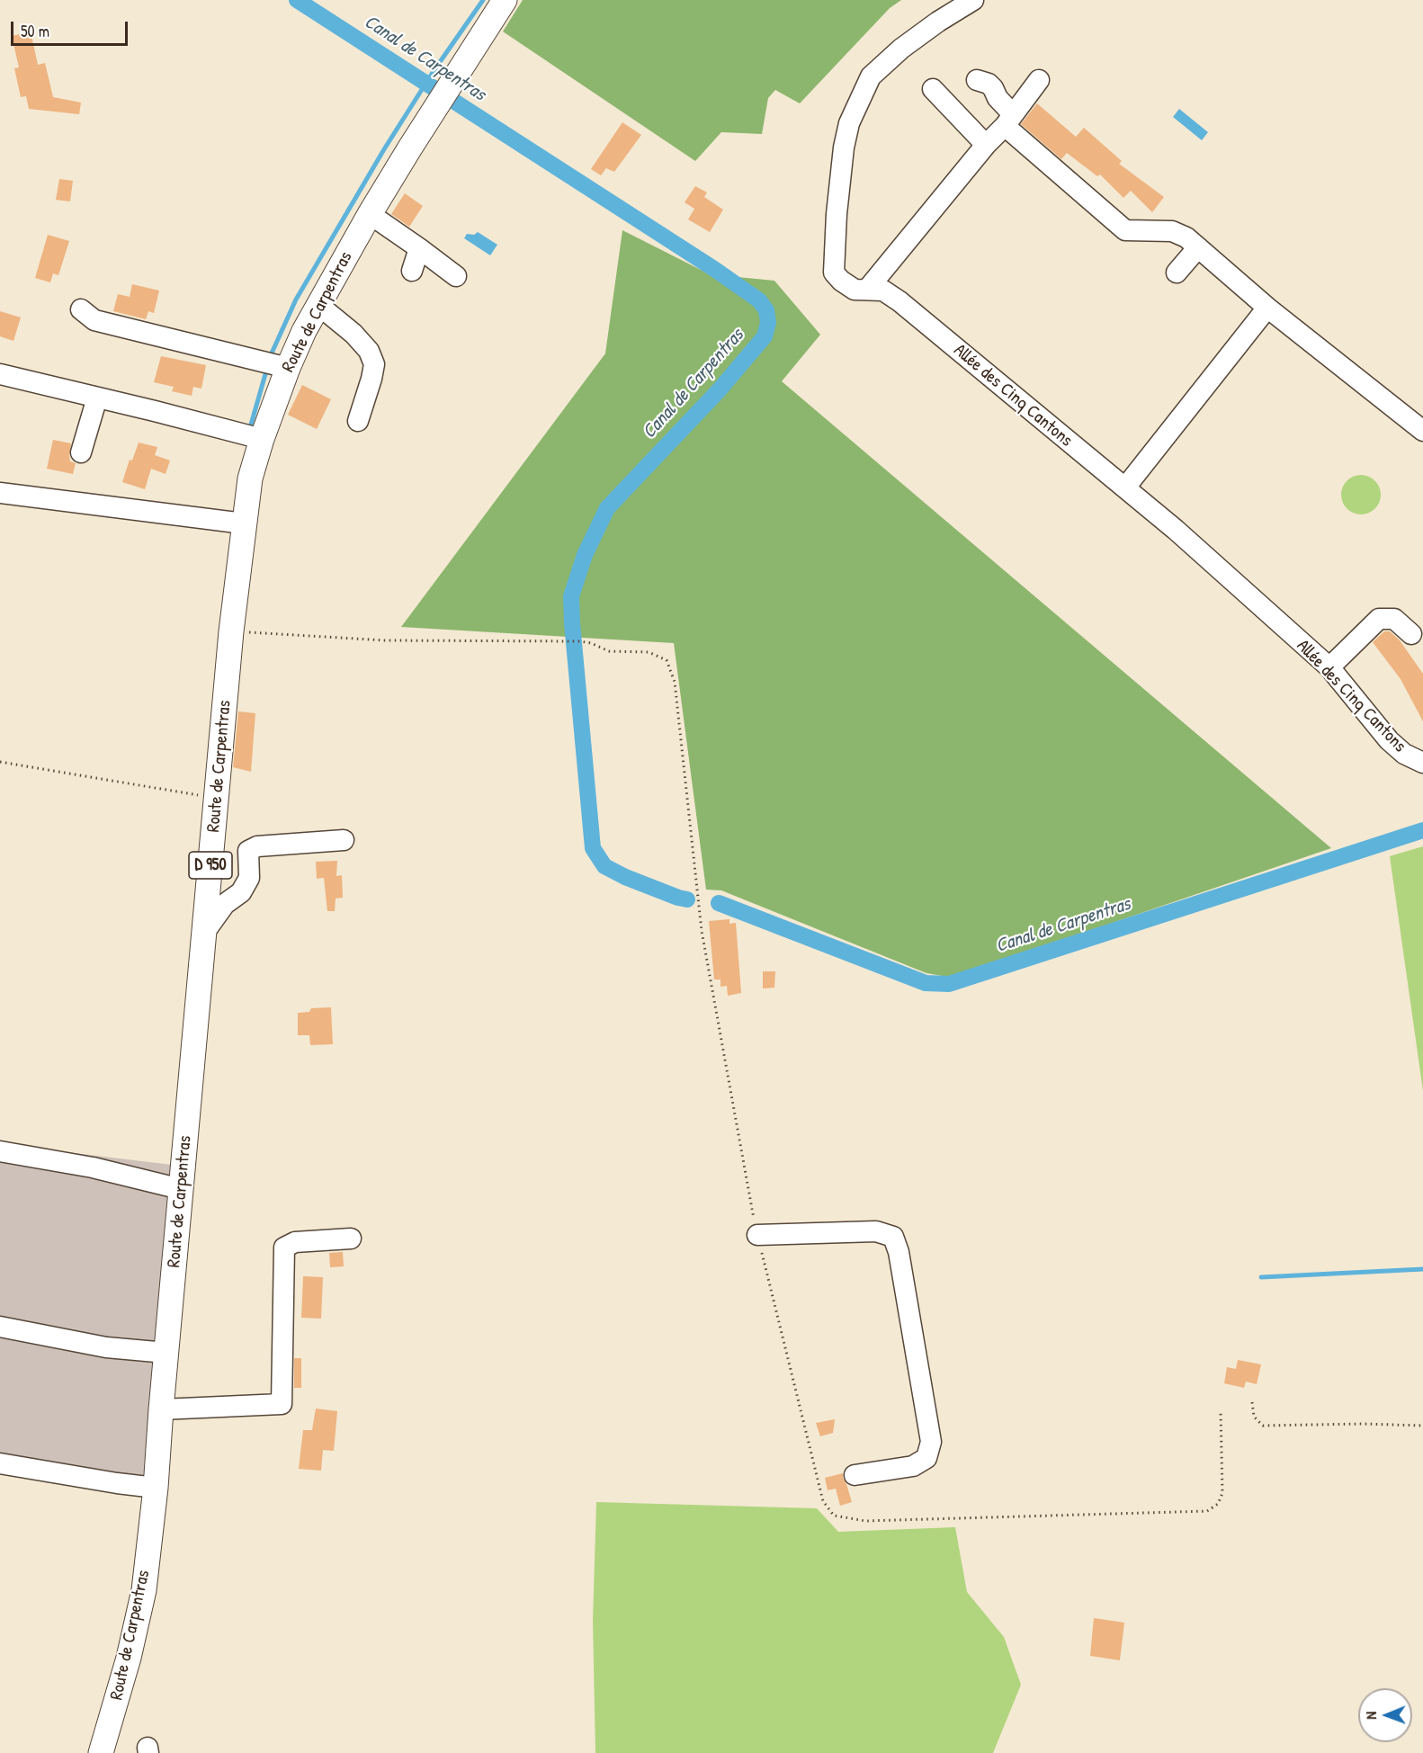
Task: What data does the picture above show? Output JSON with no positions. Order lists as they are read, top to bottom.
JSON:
{
  "streets": {
    "main road": ["Route de Carpentras", "D 950"],
    "street": ["Allée des Cinq Cantons"]
  },
  "water": ["Canal de Carpentras"],
  "scale_bar": "50 m",
  "north": "left"
}
